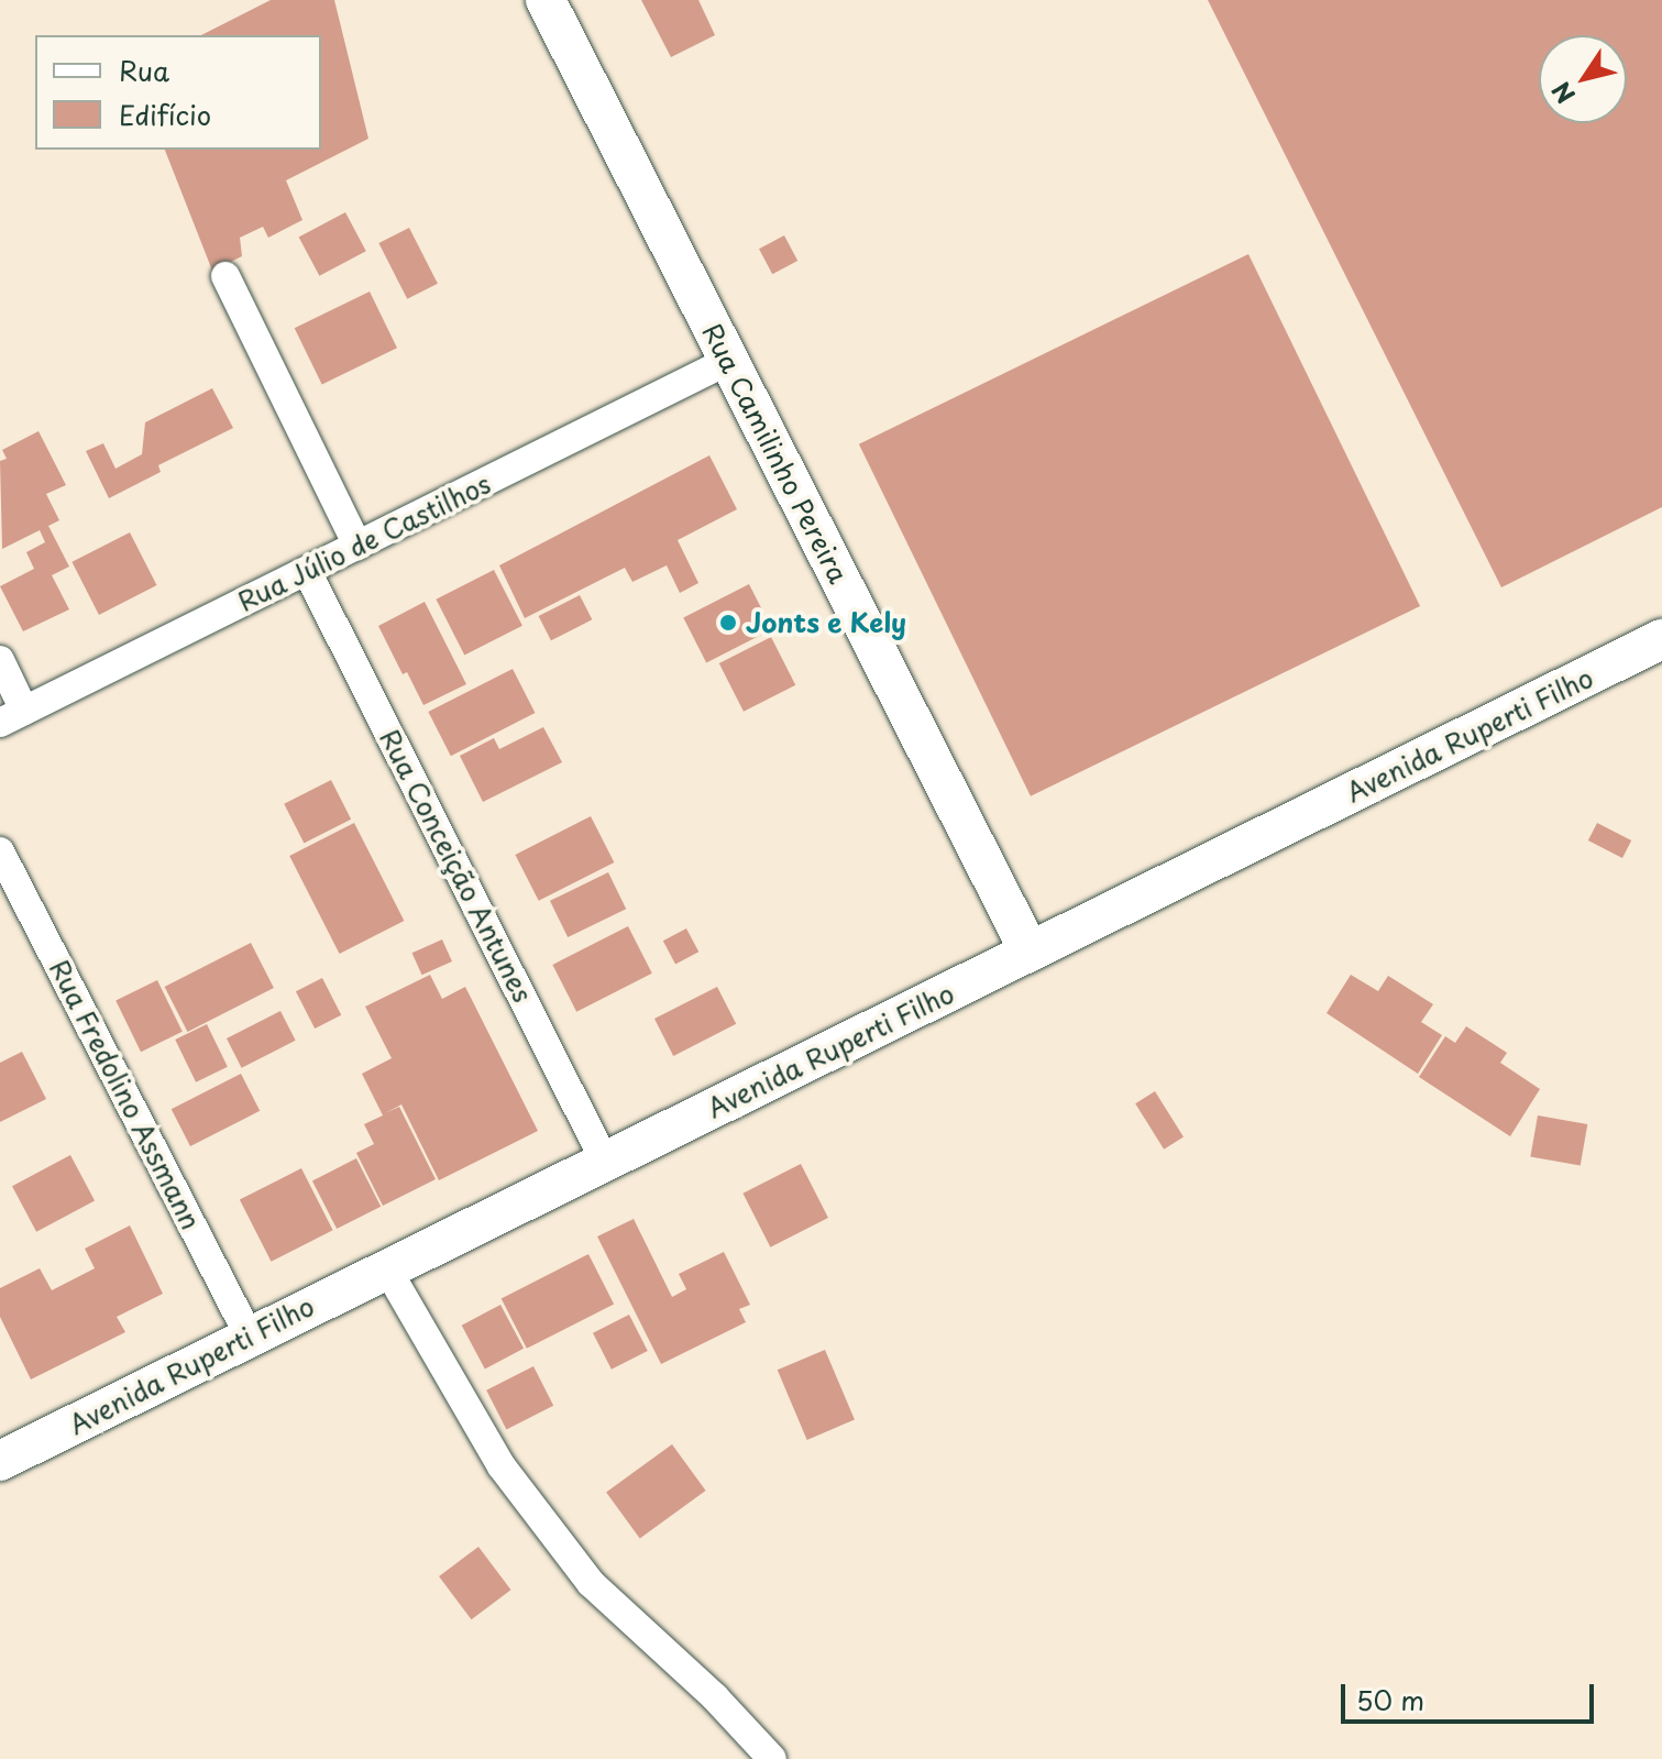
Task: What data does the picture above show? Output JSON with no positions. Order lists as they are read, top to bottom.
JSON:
{
  "streets": {
    "main road": ["Rua Camilinho Pereira", "Avenida Ruperti Filho"],
    "street": ["Rua Júlio de Castilhos", "Rua Conceição Antunes", "Rua Fredolino Assmann"]
  },
  "crossings": [
    ["Rua Camilinho Pereira", "Rua Júlio de Castilhos"],
    ["Rua Camilinho Pereira", "Avenida Ruperti Filho"],
    ["Rua Júlio de Castilhos", "Rua Conceição Antunes"],
    ["Avenida Ruperti Filho", "Rua Conceição Antunes"],
    ["Avenida Ruperti Filho", "Rua Fredolino Assmann"]
  ],
  "places": ["Jonts e Kely"],
  "legend": ["Rua", "Edifício"],
  "scale_bar": "50 m",
  "north": "bottom left"
}
